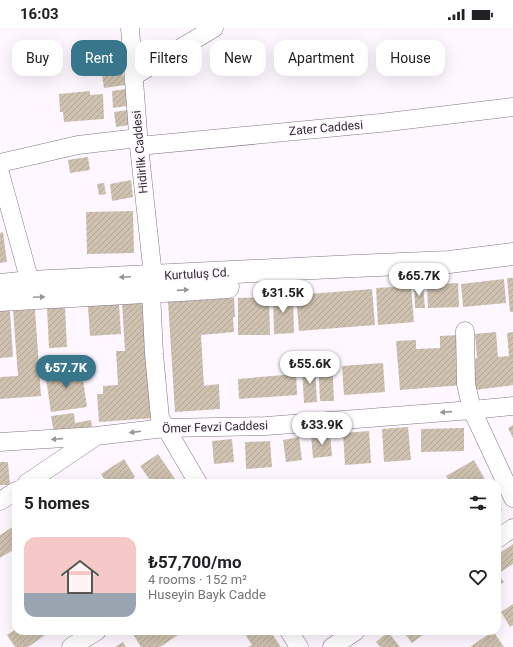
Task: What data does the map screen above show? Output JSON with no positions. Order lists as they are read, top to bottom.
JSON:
{
  "streets": {
    "main road": ["Kurtuluş Cd."],
    "street": ["Zater Caddesi", "Hidirlik Caddesi", "Ömer Fevzi Caddesi"]
  },
  "crossings": [
    ["Zater Caddesi", "Hidirlik Caddesi"],
    ["Hidirlik Caddesi", "Kurtuluş Cd."],
    ["Hidirlik Caddesi", "Ömer Fevzi Caddesi"]
  ],
  "one_way": ["Ömer Fevzi Caddesi"],
  "page": {
    "status": "16:03",
    "chip": [
      "Buy",
      "Rent",
      "Filters",
      "New",
      "Apartment",
      "House"
    ],
    "price": [
      "₺65.7K",
      "₺31.5K",
      "₺55.6K",
      "₺57.7K",
      "₺33.9K"
    ],
    "heading": "5 homes",
    "list": [
      {
        "name": "₺57,700/mo",
        "note": "4 rooms · 152 m² · Huseyin Bayk Cadde"
      }
    ]
  }
}
